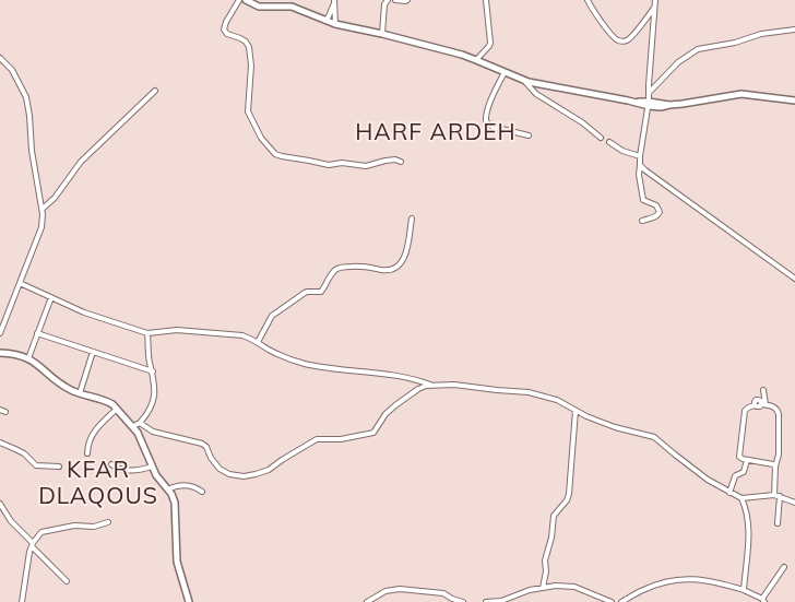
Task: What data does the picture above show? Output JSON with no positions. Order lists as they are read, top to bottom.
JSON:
{
  "districts": ["HARF ARDEH", "KFAR DLAQOUS"]
}
